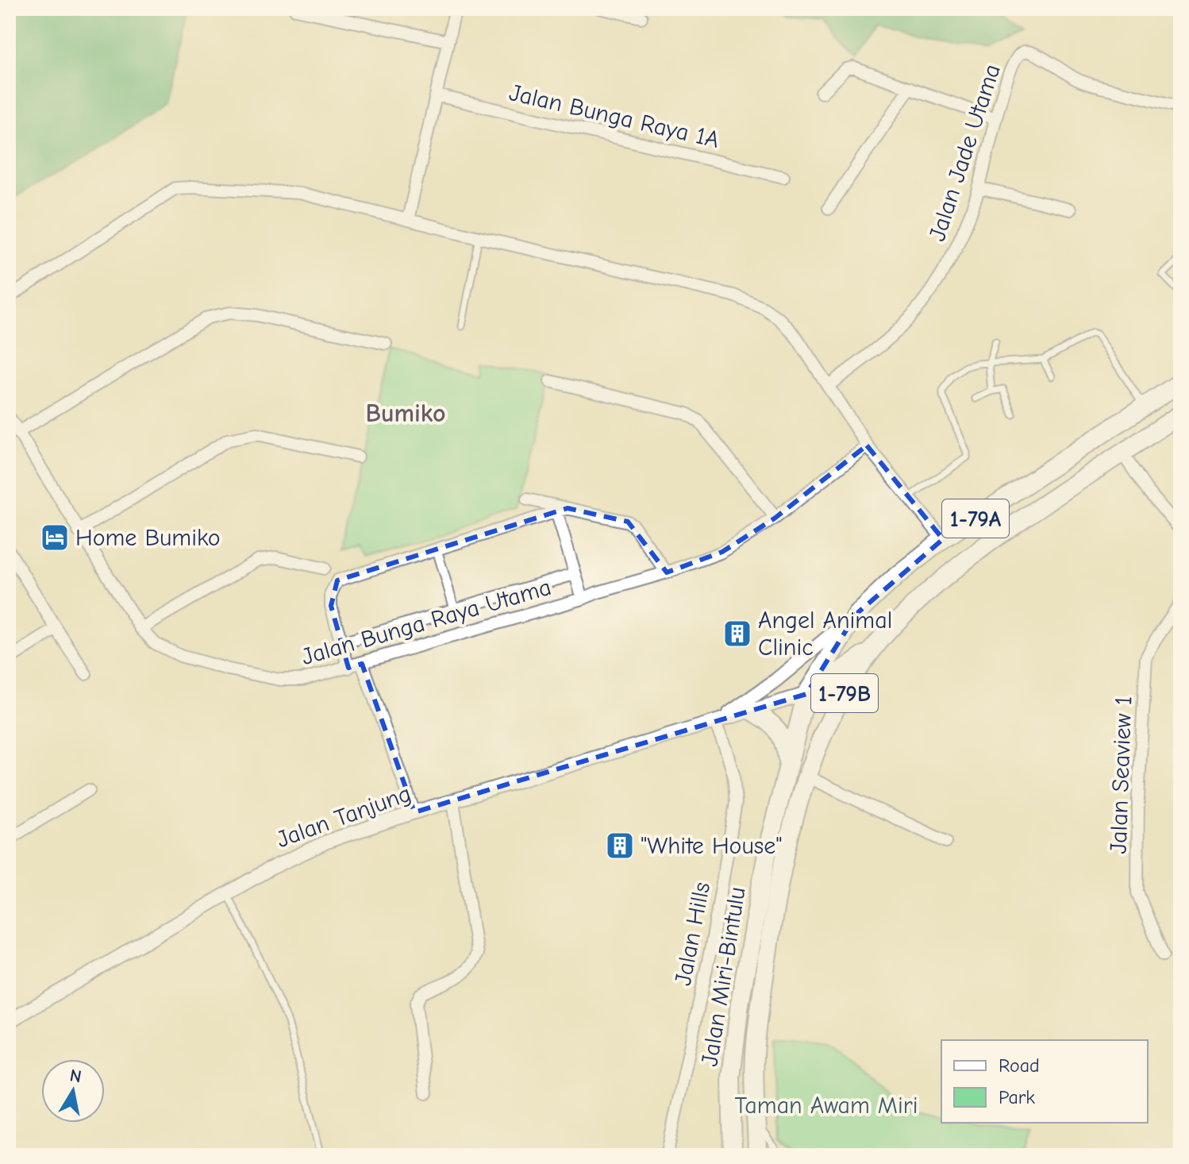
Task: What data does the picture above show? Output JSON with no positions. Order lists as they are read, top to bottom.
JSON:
{
  "streets": {
    "highway": ["1-79A", "1-79B", "Jalan Miri-Bintulu"],
    "street": [
      "Jalan Bunga Raya 1A",
      "Jalan Jade Utama",
      "Jalan Bunga Raya Utama",
      "Jalan Seaview 1",
      "Jalan Tanjung",
      "Jalan Hills"
    ]
  },
  "crossings": [
    ["Jalan Tanjung", "Jalan Hills"],
    ["Jalan Tanjung", "Jalan Miri-Bintulu"]
  ],
  "districts": ["Bumiko"],
  "parks": ["Taman Awam Miri"],
  "places": {
    "hotel": ["Home Bumiko"],
    "building": ["Angel Animal Clinic", "\"White House\""]
  },
  "legend": ["Road", "Park"],
  "north": "top"
}
